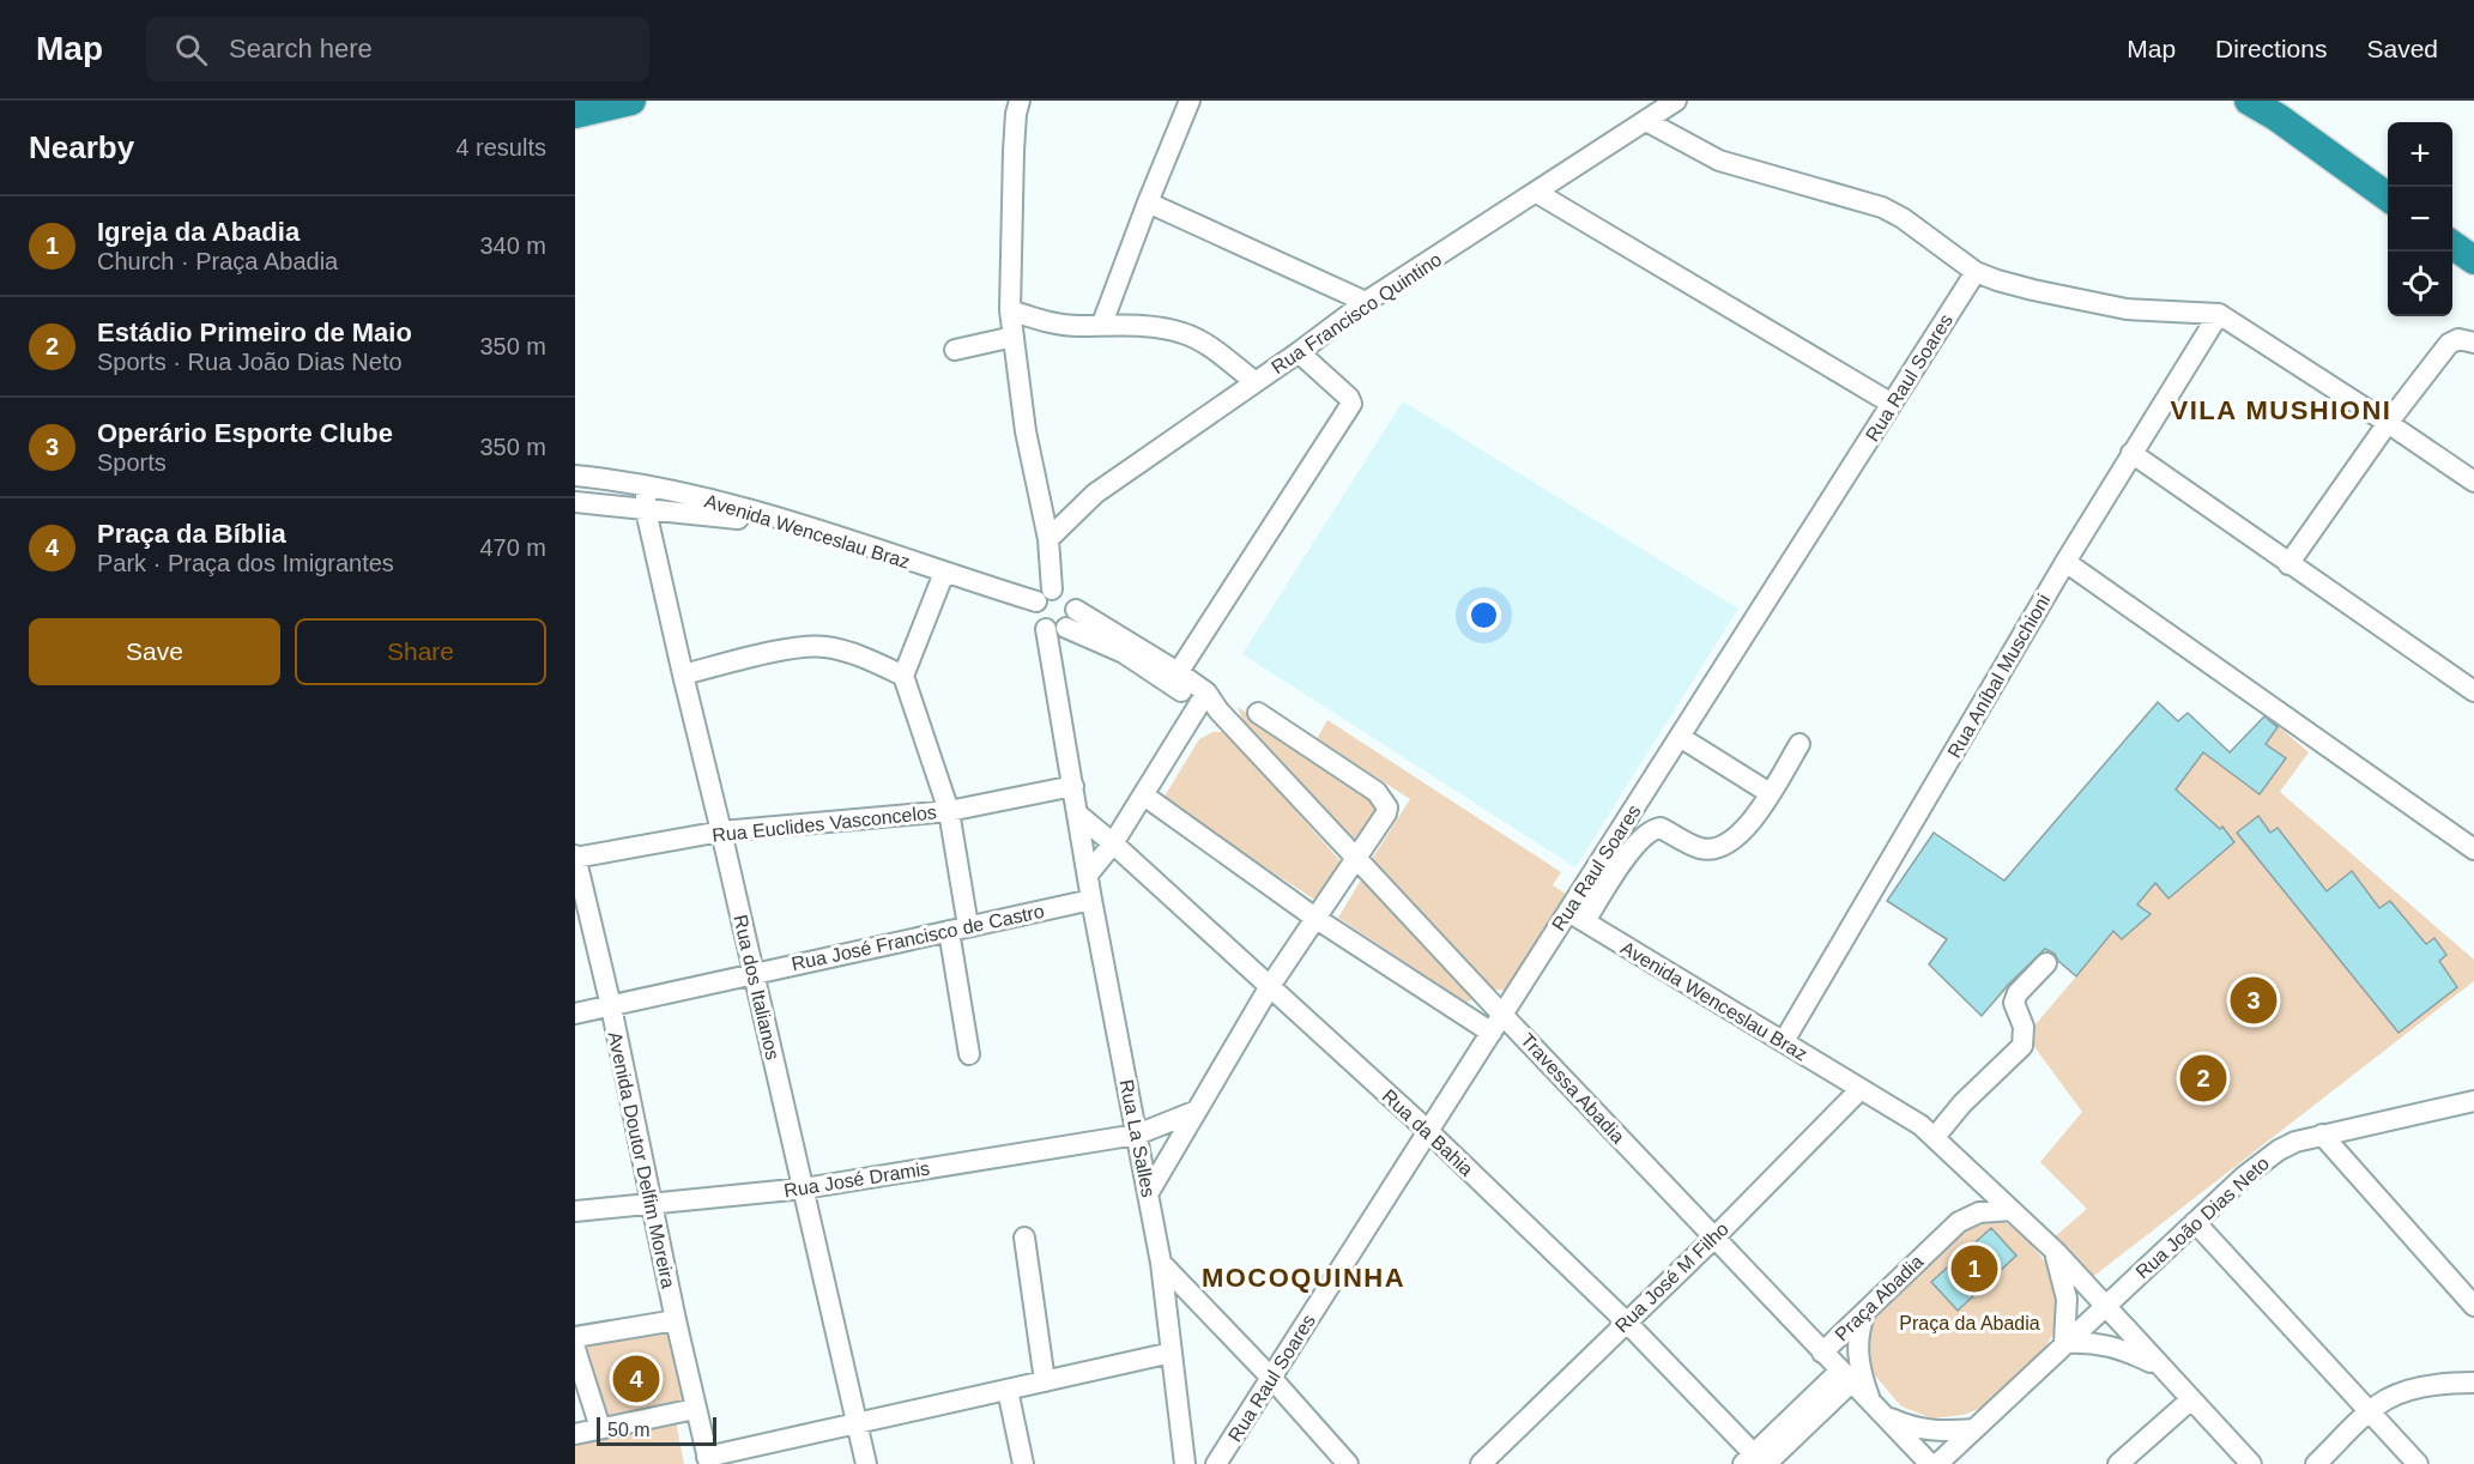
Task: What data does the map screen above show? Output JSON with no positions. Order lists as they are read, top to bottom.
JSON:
{
  "streets": {
    "street": [
      "Rua Francisco Quintino",
      "Rua Raul Soares",
      "Avenida Wenceslau Braz",
      "Rua Aníbal Muschioni",
      "Rua Euclides Vasconcelos",
      "Rua José Francisco de Castro",
      "Rua dos Italianos",
      "Travessa Abadia",
      "Rua da Bahia",
      "Rua La Salles",
      "Avenida Doutor Delfim Moreira",
      "Rua José Dramis",
      "Rua João Dias Neto",
      "Rua José M Filho",
      "Praça Abadia"
    ]
  },
  "crossings": [
    ["Rua Francisco Quintino", "Rua La Salles"],
    ["Rua Raul Soares", "Avenida Wenceslau Braz"],
    ["Rua Raul Soares", "Travessa Abadia"],
    ["Rua Raul Soares", "Rua da Bahia"],
    ["Avenida Wenceslau Braz", "Rua Aníbal Muschioni"],
    ["Avenida Wenceslau Braz", "Rua dos Italianos"],
    ["Avenida Wenceslau Braz", "Travessa Abadia"],
    ["Avenida Wenceslau Braz", "Rua La Salles"],
    ["Avenida Wenceslau Braz", "Rua João Dias Neto"],
    ["Avenida Wenceslau Braz", "Rua José M Filho"],
    ["Avenida Wenceslau Braz", "Praça Abadia"],
    ["Rua Euclides Vasconcelos", "Rua dos Italianos"],
    ["Rua Euclides Vasconcelos", "Rua La Salles"],
    ["Rua Euclides Vasconcelos", "Avenida Doutor Delfim Moreira"],
    ["Rua José Francisco de Castro", "Rua dos Italianos"],
    ["Rua José Francisco de Castro", "Rua La Salles"],
    ["Rua José Francisco de Castro", "Avenida Doutor Delfim Moreira"],
    ["Rua dos Italianos", "Rua José Dramis"],
    ["Travessa Abadia", "Rua João Dias Neto"],
    ["Travessa Abadia", "Rua José M Filho"],
    ["Travessa Abadia", "Praça Abadia"],
    ["Rua da Bahia", "Rua La Salles"],
    ["Rua da Bahia", "Rua José M Filho"],
    ["Rua La Salles", "Rua José Dramis"],
    ["Avenida Doutor Delfim Moreira", "Rua José Dramis"],
    ["Rua João Dias Neto", "Praça Abadia"]
  ],
  "districts": ["VILA MUSHIONI", "MOCOQUINHA"],
  "parks": ["Praça da Abadia"],
  "scale_bar": "50 m",
  "page": {
    "header": "Map",
    "search": "Search here",
    "nav": ["Map", "Directions", "Saved"],
    "heading": ["Nearby", "4 results"],
    "map_buttons": ["+", "−"],
    "list": [
      {
        "mark": "1",
        "name": "Igreja da Abadia",
        "note": "Church · Praça Abadia",
        "value": "340 m"
      },
      {
        "mark": "2",
        "name": "Estádio Primeiro de Maio",
        "note": "Sports · Rua João Dias Neto",
        "value": "350 m"
      },
      {
        "mark": "3",
        "name": "Operário Esporte Clube",
        "note": "Sports",
        "value": "350 m"
      },
      {
        "mark": "4",
        "name": "Praça da Bíblia",
        "note": "Park · Praça dos Imigrantes",
        "value": "470 m"
      }
    ],
    "buttons": ["Save", "Share"],
    "pins": [
      "3",
      "2",
      "1",
      "4"
    ],
    "scale": "50 m"
  }
}
